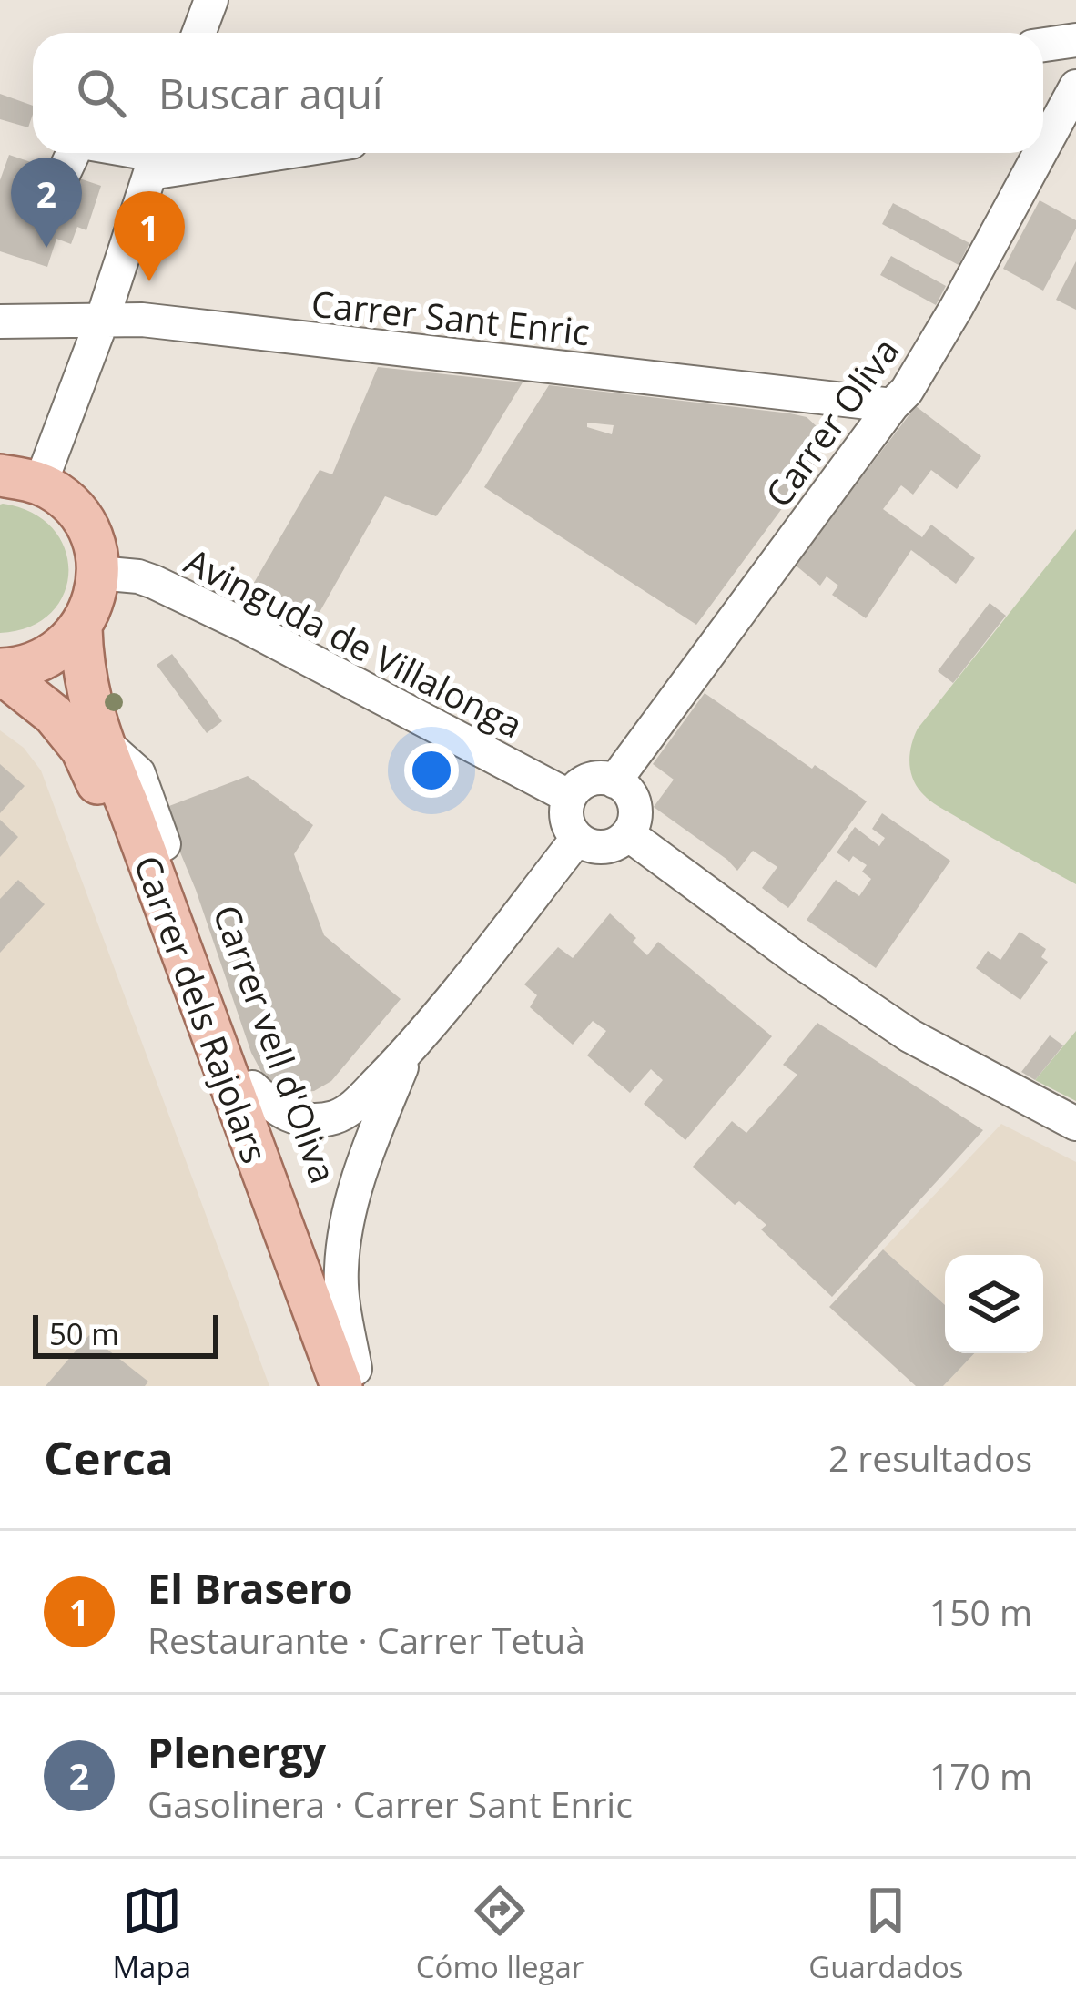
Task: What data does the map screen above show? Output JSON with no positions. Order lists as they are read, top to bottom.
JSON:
{
  "streets": {
    "main road": ["Carrer dels Rajolars"],
    "street": [
      "Carrer Sant Enric",
      "Carrer Oliva",
      "Avinguda de Villalonga",
      "Carrer vell d'Oliva"
    ]
  },
  "crossings": [
    ["Carrer Sant Enric", "Carrer Oliva"],
    ["Carrer Oliva", "Avinguda de Villalonga"],
    ["Carrer dels Rajolars", "Carrer vell d'Oliva"]
  ],
  "scale_bar": "50 m",
  "page": {
    "search": "Buscar aquí",
    "pins": ["2", "1"],
    "scale": "50 m",
    "heading": ["Cerca", "2 resultados"],
    "list": [
      {
        "mark": "1",
        "name": "El Brasero",
        "note": "Restaurante · Carrer Tetuà",
        "value": "150 m"
      },
      {
        "mark": "2",
        "name": "Plenergy",
        "note": "Gasolinera · Carrer Sant Enric",
        "value": "170 m"
      }
    ],
    "nav": ["Mapa", "Cómo llegar", "Guardados"]
  }
}
